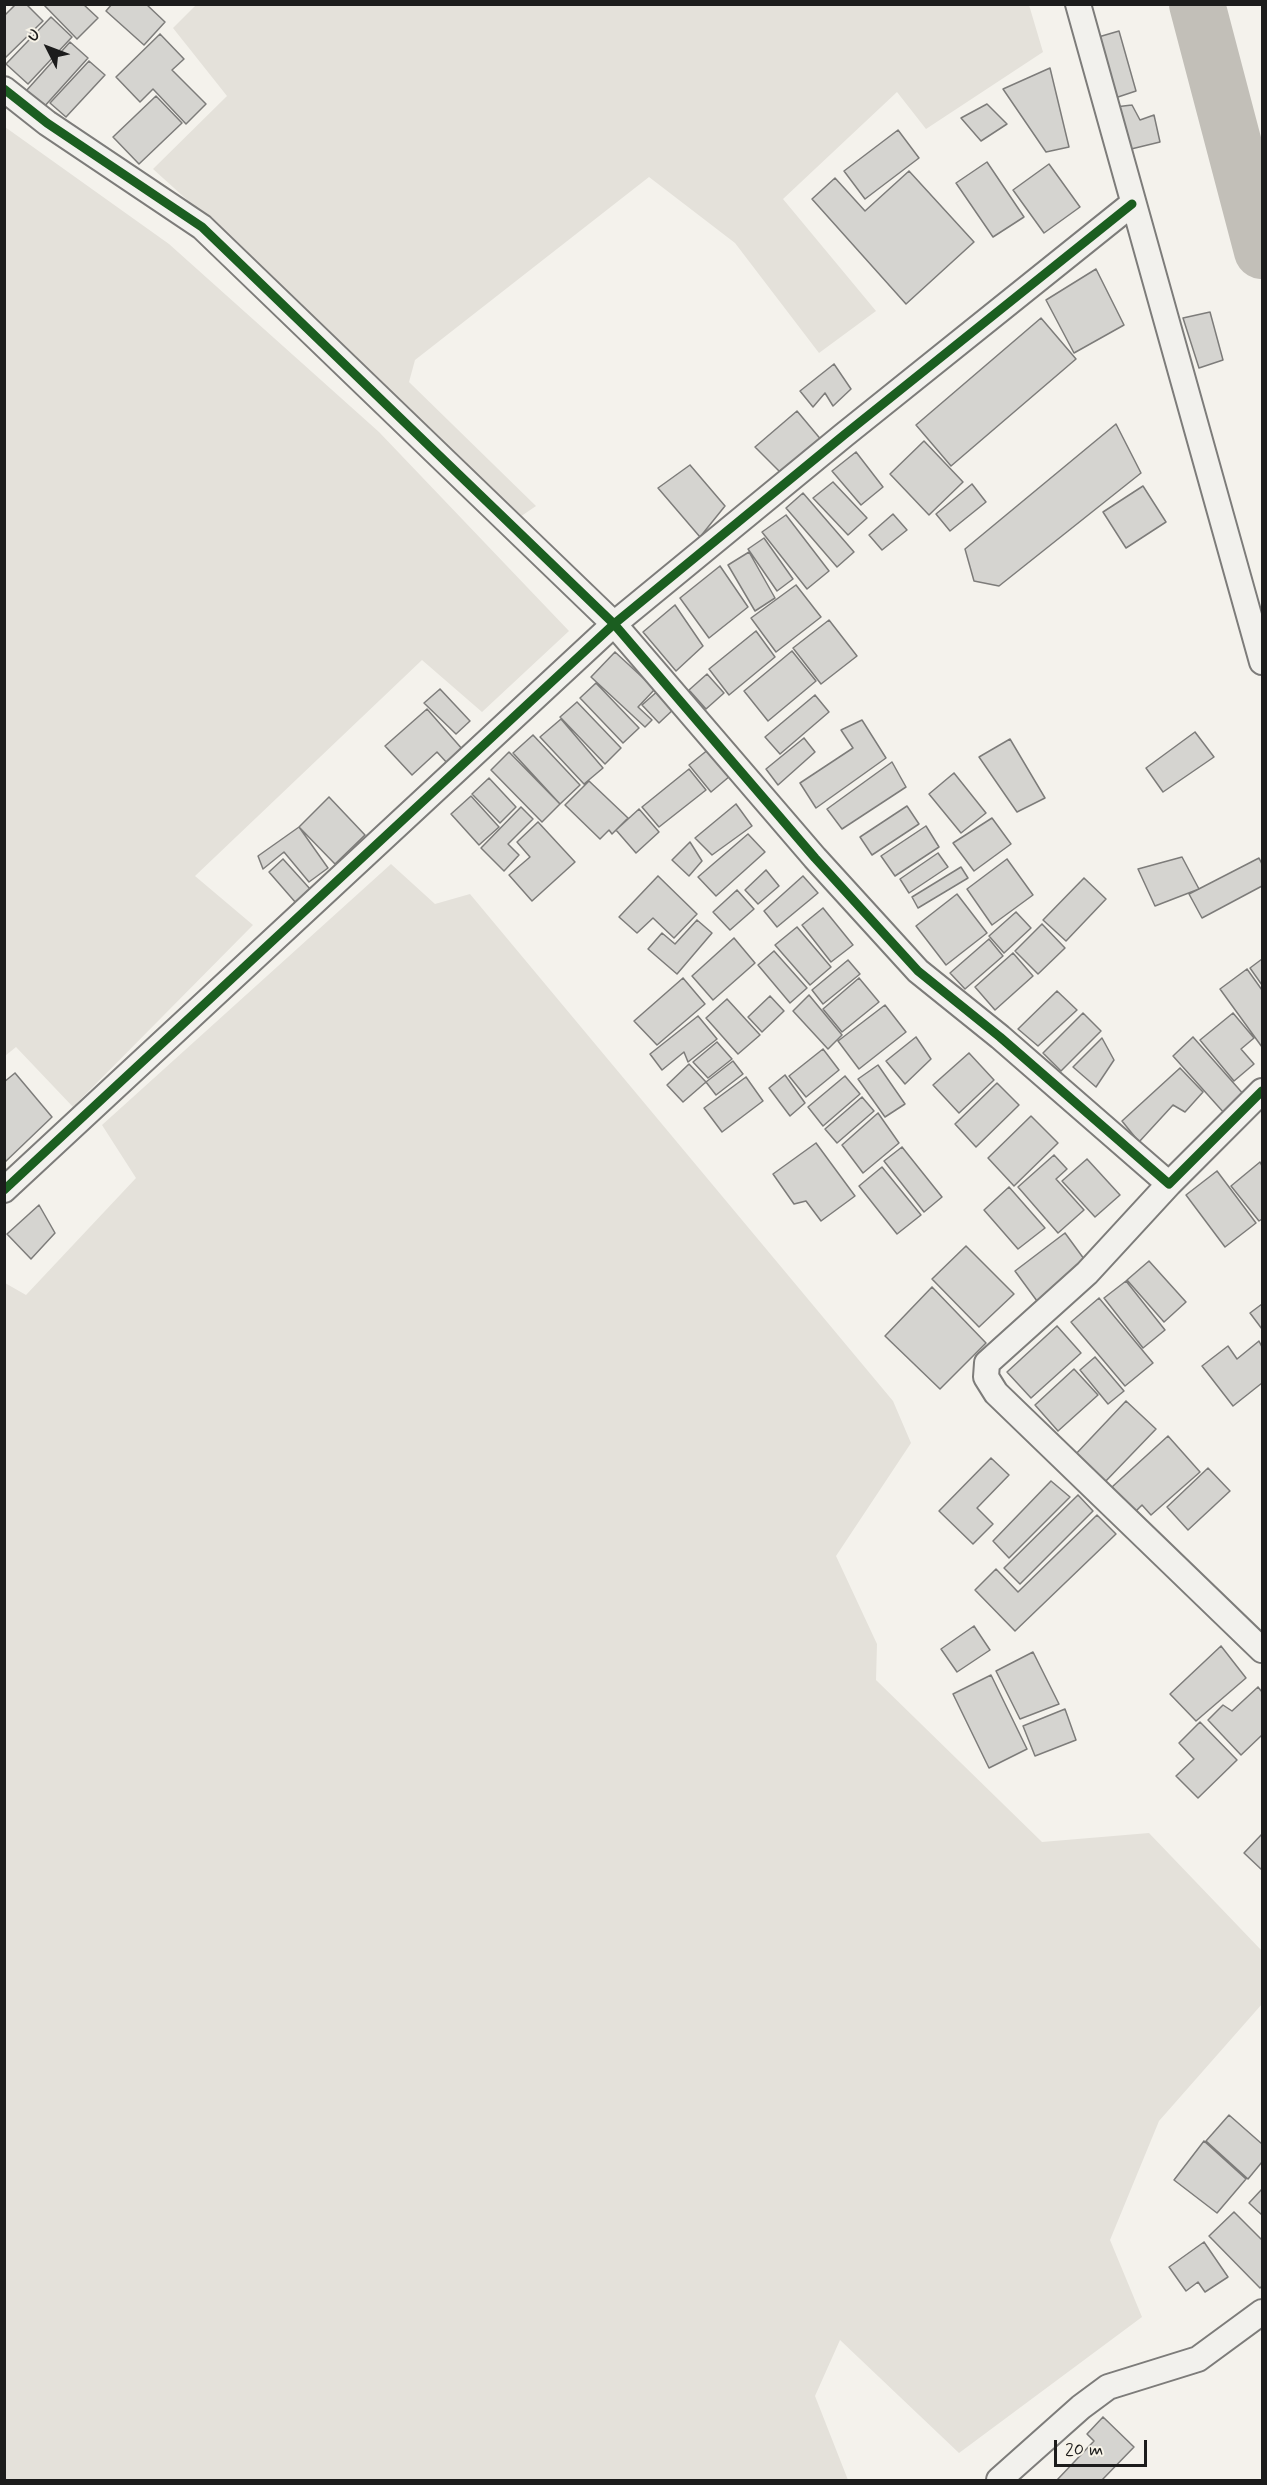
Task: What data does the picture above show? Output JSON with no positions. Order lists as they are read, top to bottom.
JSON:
{
  "scale_bar": "20 m",
  "north": "top left"
}
